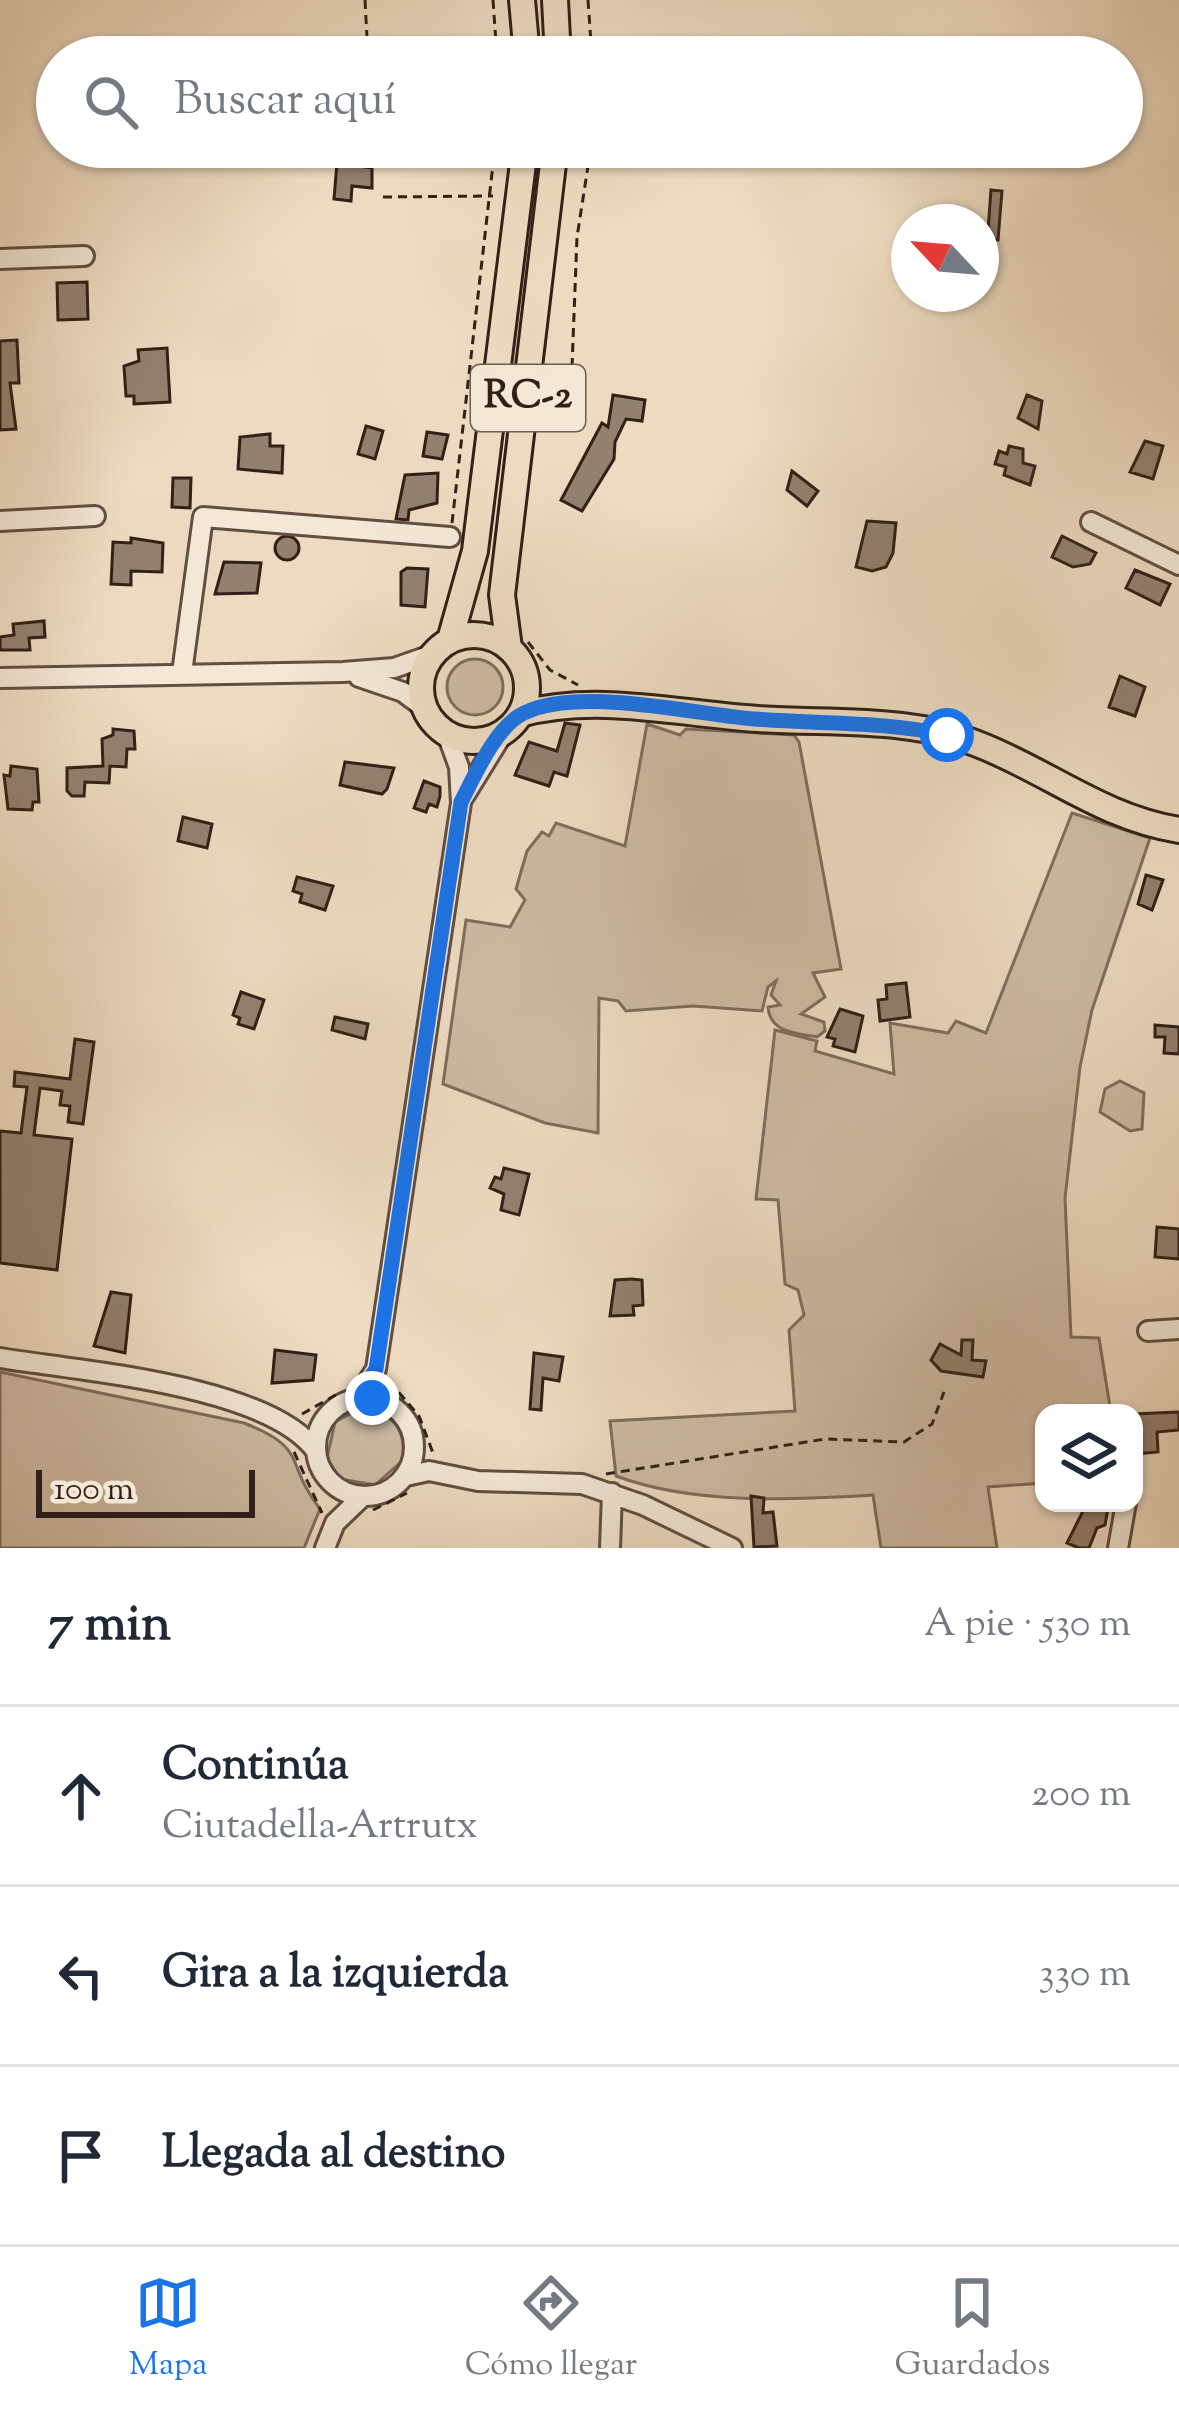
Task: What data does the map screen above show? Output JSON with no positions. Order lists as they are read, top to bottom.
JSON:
{
  "streets": {
    "main road": ["RC-2"]
  },
  "scale_bar": "100 m",
  "north": "top left",
  "page": {
    "search": "Buscar aquí",
    "scale": "100 m",
    "heading": ["7 min", "A pie · 530 m"],
    "list": [
      ["Continúa", "Ciutadella-Artrutx", "200 m"],
      ["Gira a la izquierda", "330 m"],
      "Llegada al destino"
    ],
    "nav": ["Mapa", "Cómo llegar", "Guardados"]
  }
}
